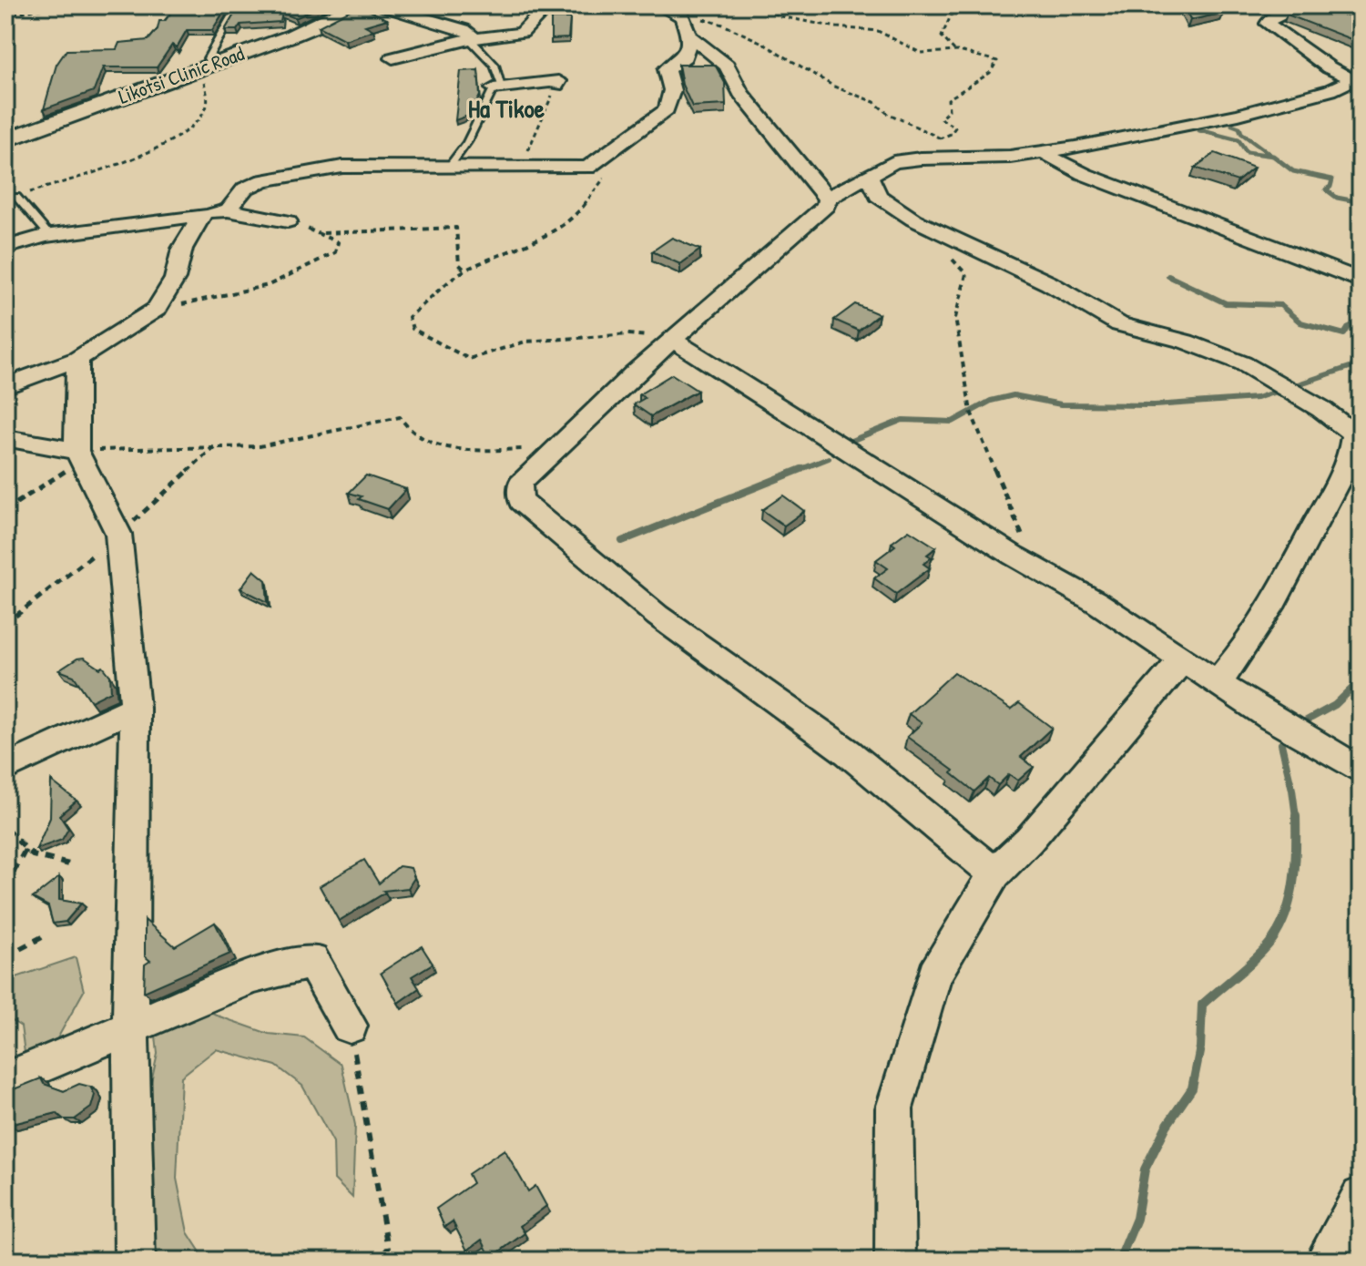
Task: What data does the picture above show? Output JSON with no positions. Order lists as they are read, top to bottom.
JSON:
{
  "streets": {
    "street": ["Likotsi Clinic Road"]
  },
  "districts": ["Ha Tikoe"]
}
